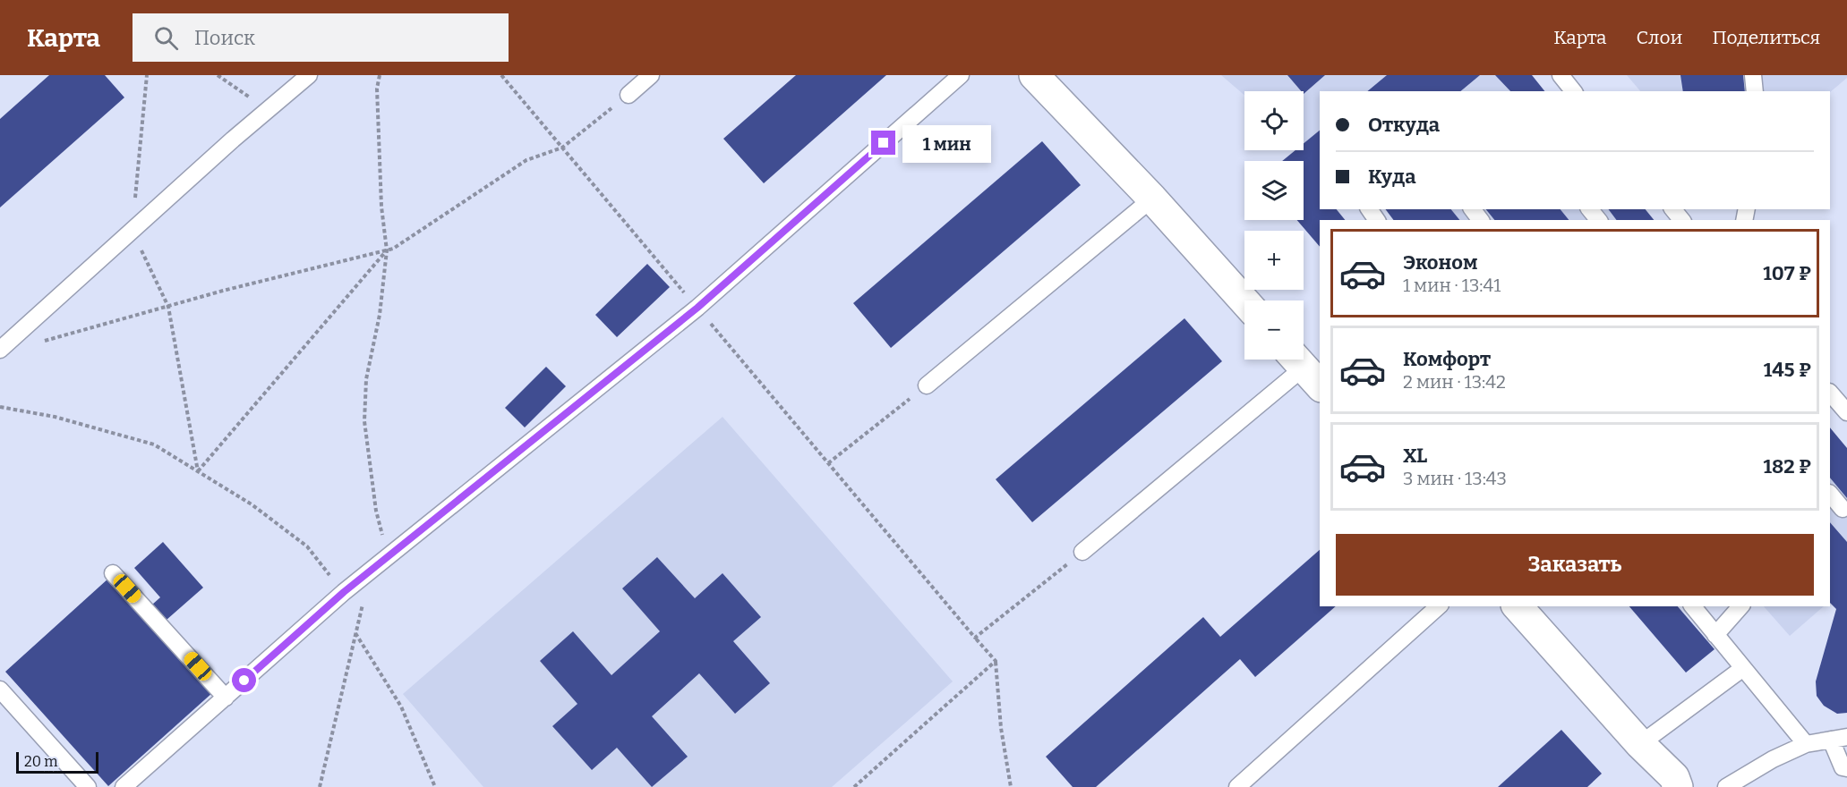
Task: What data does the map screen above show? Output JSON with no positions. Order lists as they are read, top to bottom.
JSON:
{
  "scale_bar": "20 m",
  "page": {
    "header": "Карта",
    "search": "Поиск",
    "nav": ["Карта", "Слои", "Поделиться"],
    "map_buttons": ["+", "−"],
    "banner": ["Откуда", "Куда"],
    "bubble": "1 мин",
    "list": [
      {
        "name": "Эконом",
        "note": "1 мин · 13:41",
        "value": "107 ₽"
      },
      {
        "name": "Комфорт",
        "note": "2 мин · 13:42",
        "value": "145 ₽"
      },
      {
        "name": "XL",
        "note": "3 мин · 13:43",
        "value": "182 ₽"
      }
    ],
    "buttons": "Заказать",
    "scale": "20 m"
  }
}
